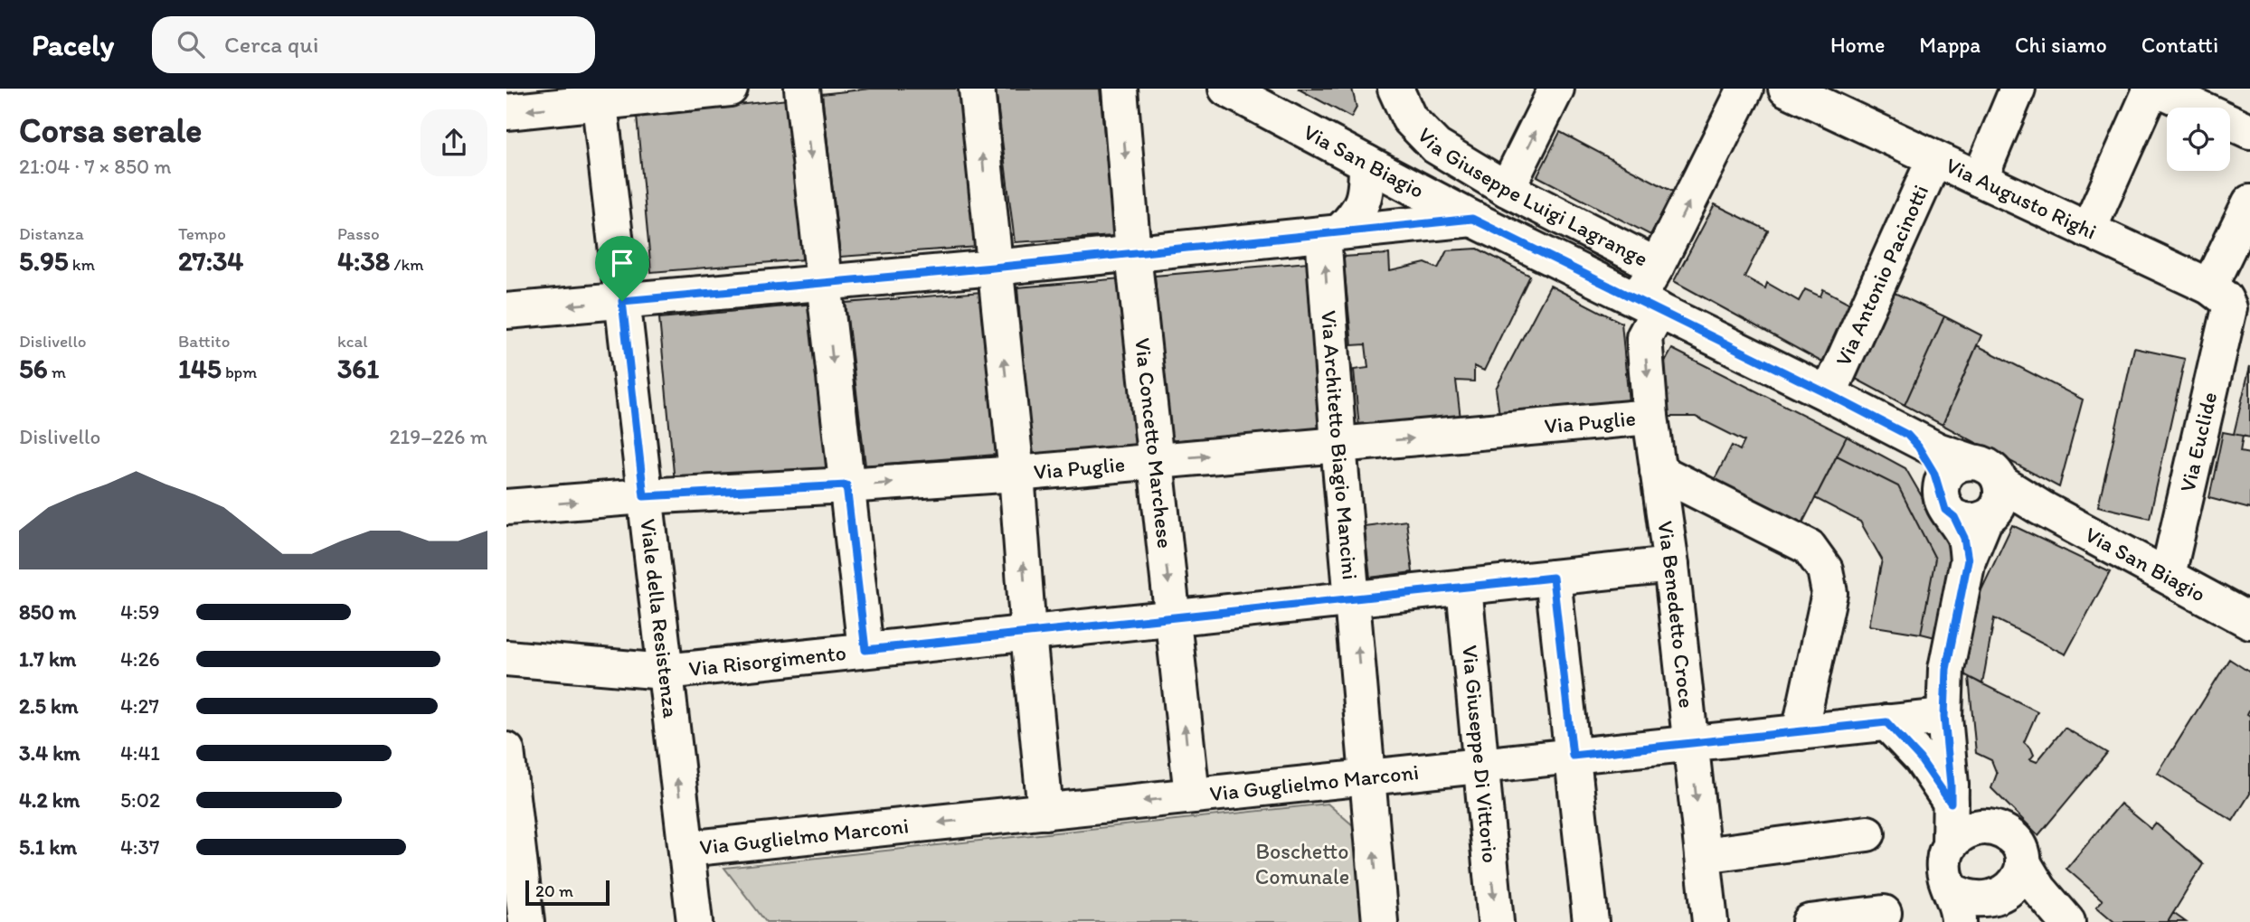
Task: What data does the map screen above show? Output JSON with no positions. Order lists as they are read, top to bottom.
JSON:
{
  "streets": {
    "street": [
      "Via San Biagio",
      "Via Giuseppe Luigi Lagrange",
      "Via Augusto Righi",
      "Via Antonio Pacinotti",
      "Via Puglie",
      "Via Concetto Marchese",
      "Via Euclide",
      "Via Architetto Biagio Mancini",
      "Via Benedetto Croce",
      "Viale della Resistenza",
      "Via Risorgimento",
      "Via Giuseppe Di Vittorio",
      "Via Guglielmo Marconi"
    ]
  },
  "crossings": [
    ["Via San Biagio", "Via Giuseppe Luigi Lagrange"],
    ["Via San Biagio", "Via Antonio Pacinotti"],
    ["Via San Biagio", "Via Euclide"],
    ["Via San Biagio", "Via Benedetto Croce"],
    ["Via Giuseppe Luigi Lagrange", "Via Benedetto Croce"],
    ["Via Augusto Righi", "Via Antonio Pacinotti"],
    ["Via Augusto Righi", "Via Euclide"],
    ["Via Puglie", "Via Concetto Marchese"],
    ["Via Puglie", "Via Architetto Biagio Mancini"],
    ["Via Puglie", "Via Benedetto Croce"],
    ["Via Puglie", "Viale della Resistenza"],
    ["Via Concetto Marchese", "Via Risorgimento"],
    ["Via Concetto Marchese", "Via Guglielmo Marconi"],
    ["Via Architetto Biagio Mancini", "Via Risorgimento"],
    ["Via Architetto Biagio Mancini", "Via Guglielmo Marconi"],
    ["Via Benedetto Croce", "Via Risorgimento"],
    ["Via Benedetto Croce", "Via Guglielmo Marconi"],
    ["Viale della Resistenza", "Via Risorgimento"],
    ["Viale della Resistenza", "Via Guglielmo Marconi"],
    ["Via Risorgimento", "Via Giuseppe Di Vittorio"],
    ["Via Giuseppe Di Vittorio", "Via Guglielmo Marconi"]
  ],
  "one_way": ["Via Guglielmo Marconi"],
  "parks": ["Boschetto Comunale"],
  "scale_bar": "20 m",
  "page": {
    "header": "Pacely",
    "search": "Cerca qui",
    "nav": [
      "Home",
      "Mappa",
      "Chi siamo",
      "Contatti"
    ],
    "heading": ["Corsa serale", "21:04 · 7 × 850 m"],
    "stats": [
      ["Distanza", "5.95 km"],
      ["Tempo", "27:34"],
      ["Passo", "4:38 /km"],
      ["Dislivello", "56 m"],
      ["Battito", "145 bpm"],
      ["kcal", "361"]
    ],
    "chart": ["Dislivello", "219–226 m"],
    "list": [
      {
        "name": "850 m",
        "note": "4:59"
      },
      {
        "name": "1.7 km",
        "note": "4:26"
      },
      {
        "name": "2.5 km",
        "note": "4:27"
      },
      {
        "name": "3.4 km",
        "note": "4:41"
      },
      {
        "name": "4.2 km",
        "note": "5:02"
      },
      {
        "name": "5.1 km",
        "note": "4:37"
      }
    ],
    "scale": "20 m"
  }
}
